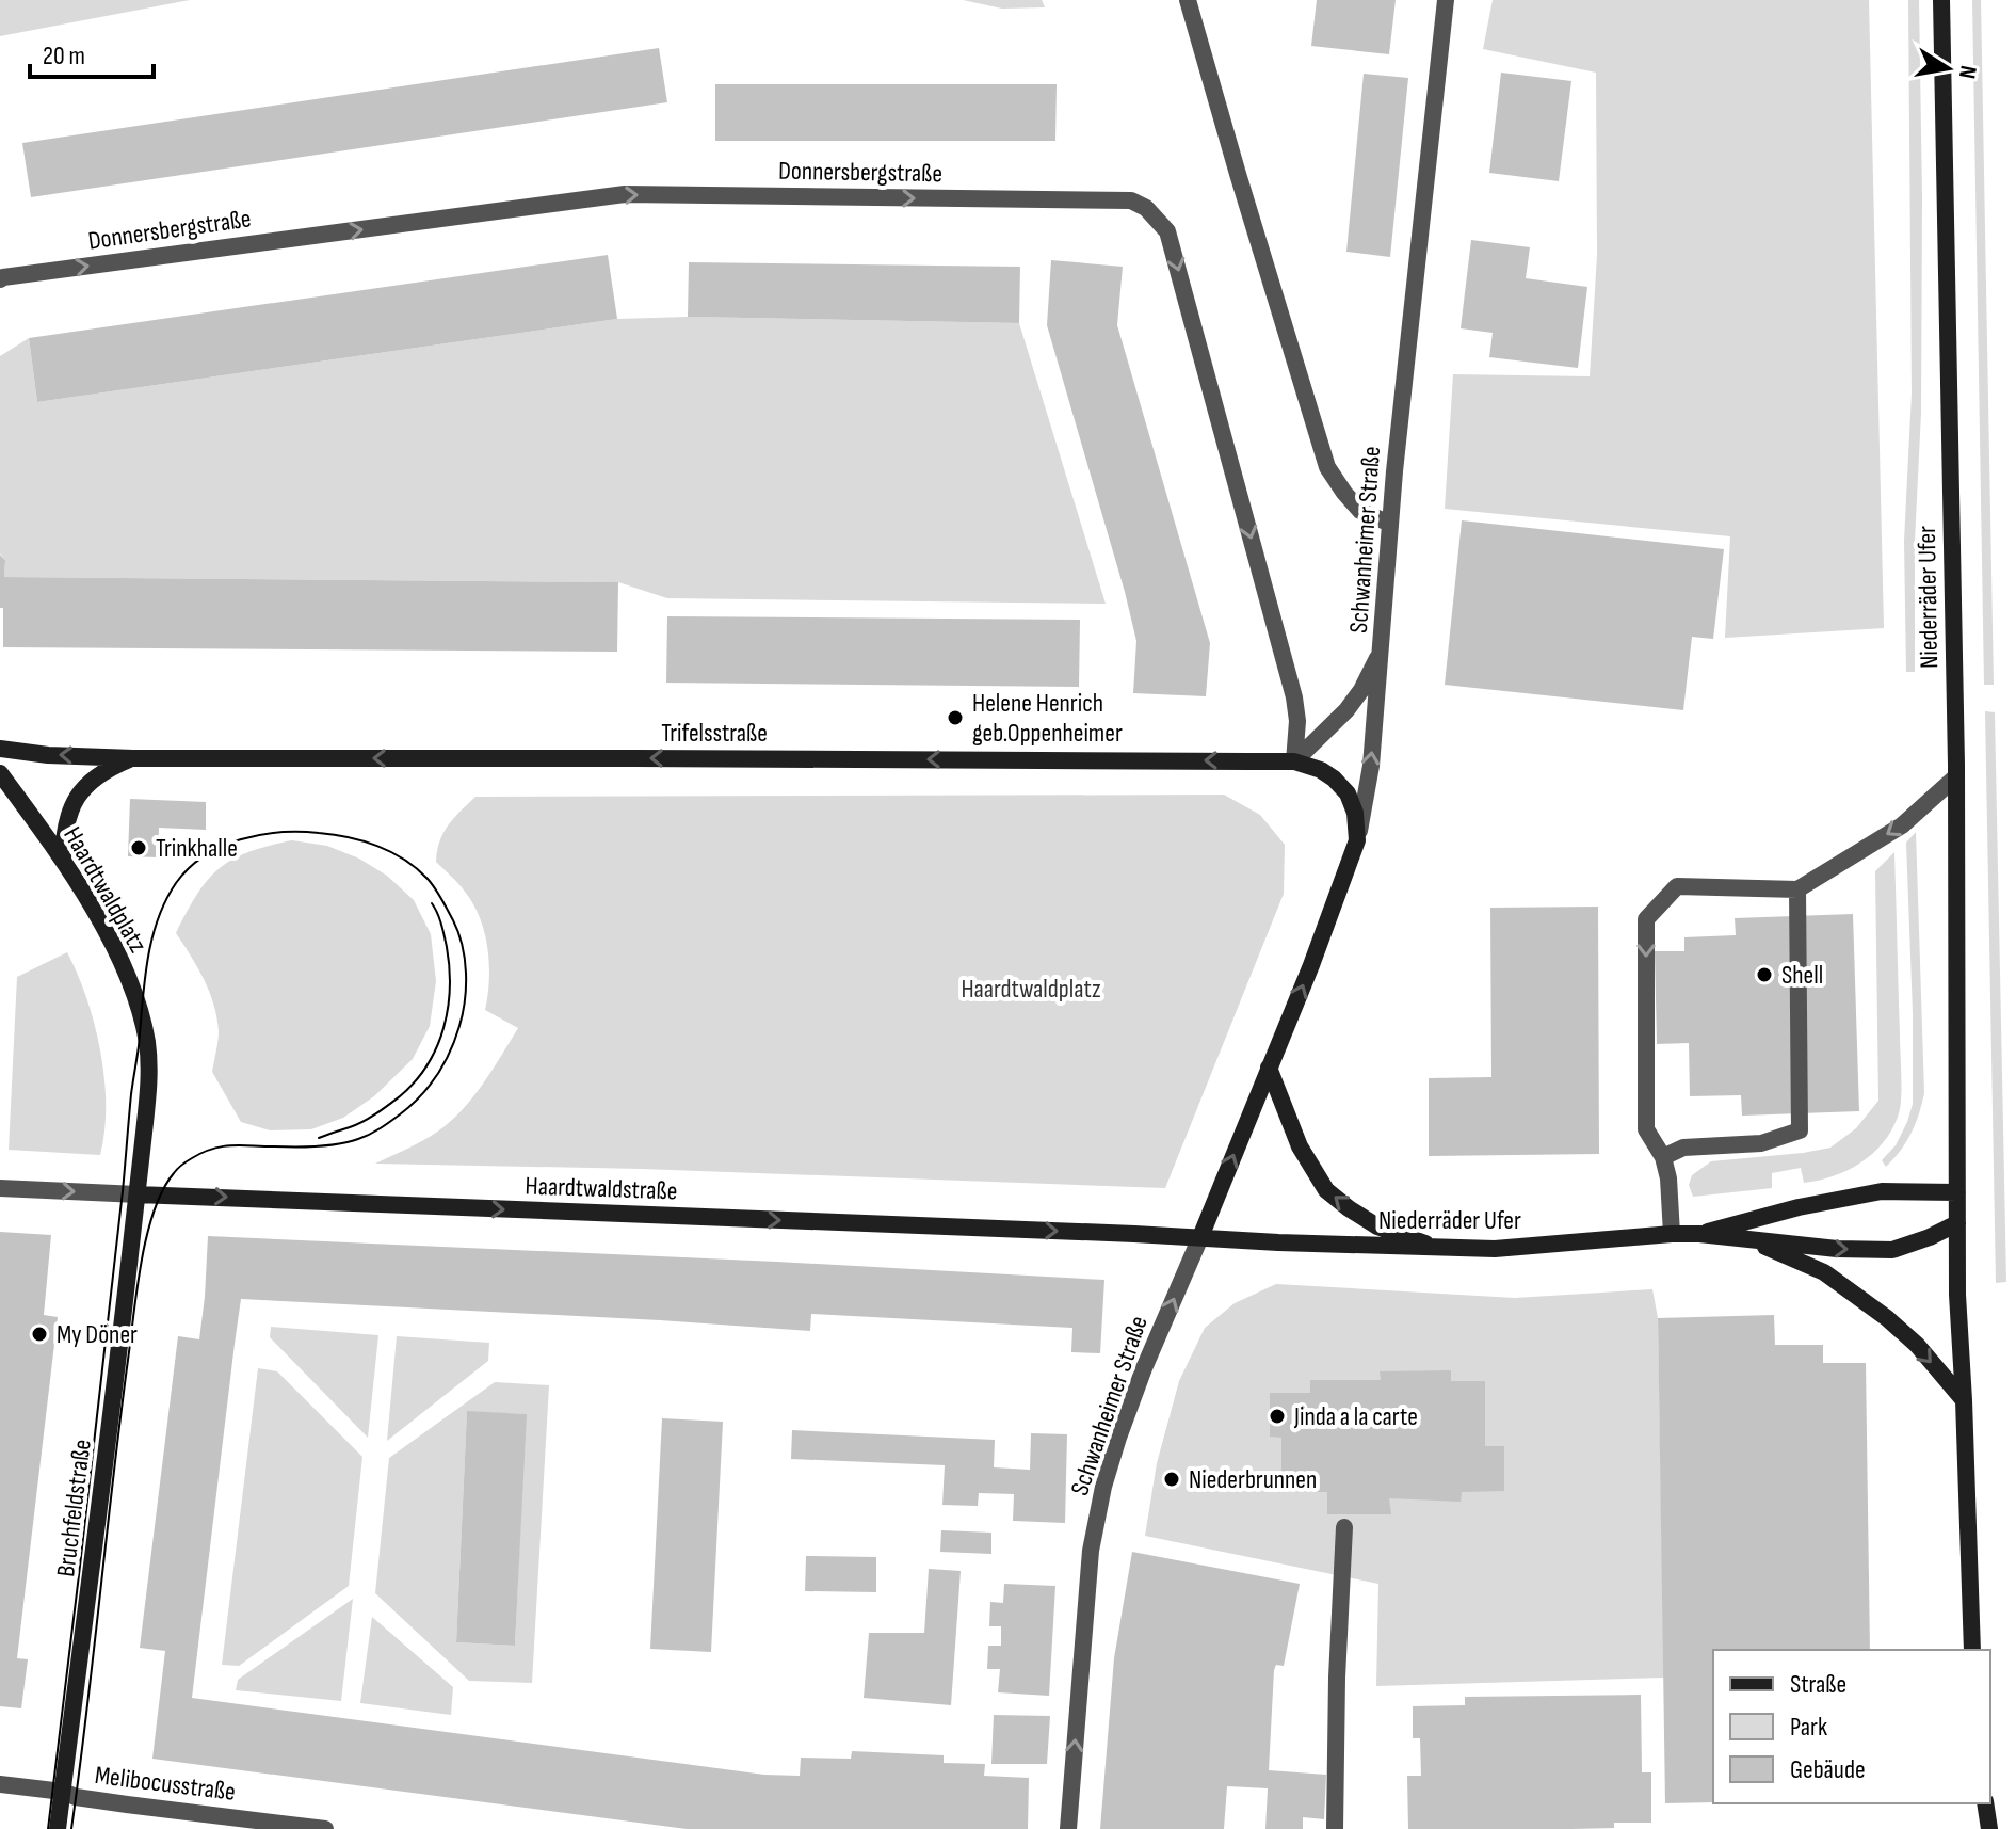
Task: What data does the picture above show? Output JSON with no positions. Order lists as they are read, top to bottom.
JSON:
{
  "streets": {
    "street": [
      "Donnersbergstraße",
      "Schwanheimer Straße",
      "Niederräder Ufer",
      "Trifelsstraße",
      "Haardtwaldplatz",
      "Haardtwaldstraße",
      "Bruchfeldstraße",
      "Melibocusstraße"
    ]
  },
  "crossings": [
    ["Donnersbergstraße", "Trifelsstraße"],
    ["Schwanheimer Straße", "Niederräder Ufer"],
    ["Schwanheimer Straße", "Trifelsstraße"],
    ["Schwanheimer Straße", "Haardtwaldstraße"],
    ["Niederräder Ufer", "Haardtwaldstraße"],
    ["Trifelsstraße", "Haardtwaldplatz"],
    ["Haardtwaldplatz", "Haardtwaldstraße"],
    ["Haardtwaldplatz", "Bruchfeldstraße"],
    ["Haardtwaldstraße", "Bruchfeldstraße"],
    ["Bruchfeldstraße", "Melibocusstraße"]
  ],
  "one_way": ["Schwanheimer Straße", "Trifelsstraße", "Haardtwaldstraße"],
  "parks": ["Haardtwaldplatz"],
  "places": [
    "Helene Henrich geb.Oppenheimer",
    "Trinkhalle",
    "Shell",
    "My Döner",
    "Jinda a la carte",
    "Niederbrunnen"
  ],
  "legend": ["Straße", "Park", "Gebäude"],
  "scale_bar": "20 m",
  "north": "right"
}
